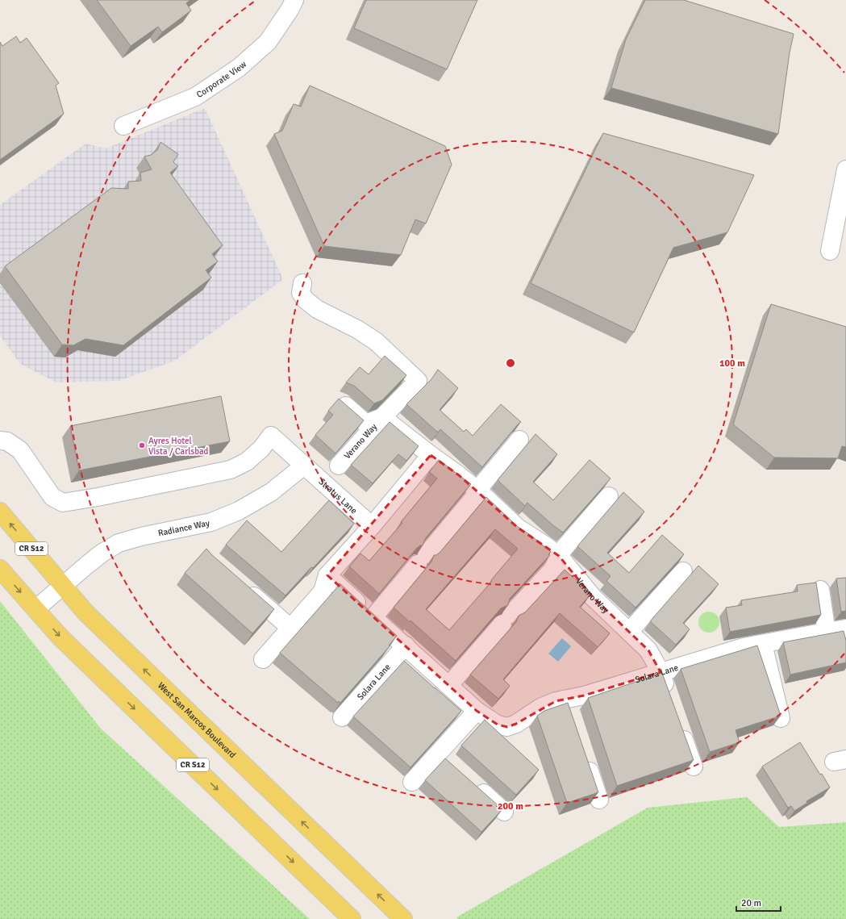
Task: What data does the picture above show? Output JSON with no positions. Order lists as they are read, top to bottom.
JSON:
{
  "streets": {
    "main road": ["CR S12", "West San Marcos Boulevard"],
    "street": [
      "Corporate View",
      "Verano Way",
      "Stratus Lane",
      "Radiance Way",
      "Solara Lane"
    ]
  },
  "crossings": [
    ["Verano Way", "Solara Lane"],
    ["Stratus Lane", "Radiance Way"],
    ["Radiance Way", "CR S12"],
    ["Radiance Way", "West San Marcos Boulevard"]
  ],
  "places": ["Ayres Hotel Vista / Carlsbad"],
  "scale_bar": "20 m",
  "rings": ["100 m", "200 m"]
}
